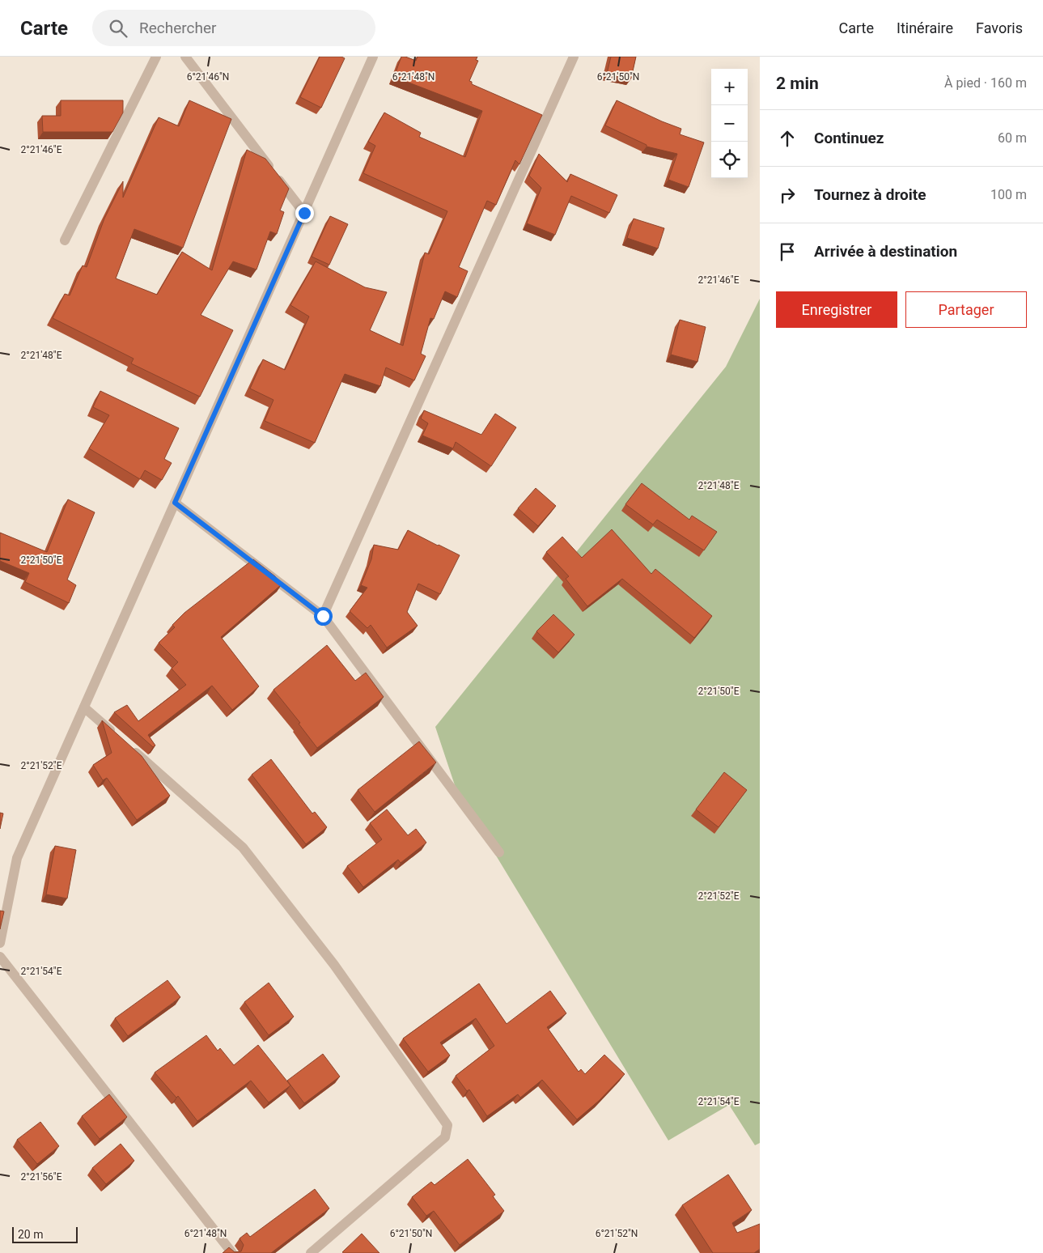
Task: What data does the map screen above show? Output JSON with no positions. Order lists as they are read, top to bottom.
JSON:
{
  "scale_bar": "20 m",
  "page": {
    "header": "Carte",
    "search": "Rechercher",
    "nav": ["Carte", "Itinéraire", "Favoris"],
    "heading": ["2 min", "À pied · 160 m"],
    "map_buttons": ["+", "−"],
    "list": [
      ["Continuez", "60 m"],
      ["Tournez à droite", "100 m"],
      "Arrivée à destination"
    ],
    "buttons": ["Enregistrer", "Partager"],
    "scale": "20 m"
  },
  "coordinates": [
    "6°21'46\"N",
    "6°21'48\"N",
    "6°21'50\"N",
    "2°21'46\"E",
    "2°21'48\"E",
    "2°21'50\"E",
    "2°21'52\"E",
    "2°21'54\"E",
    "2°21'56\"E",
    "6°21'52\"N"
  ]
}
